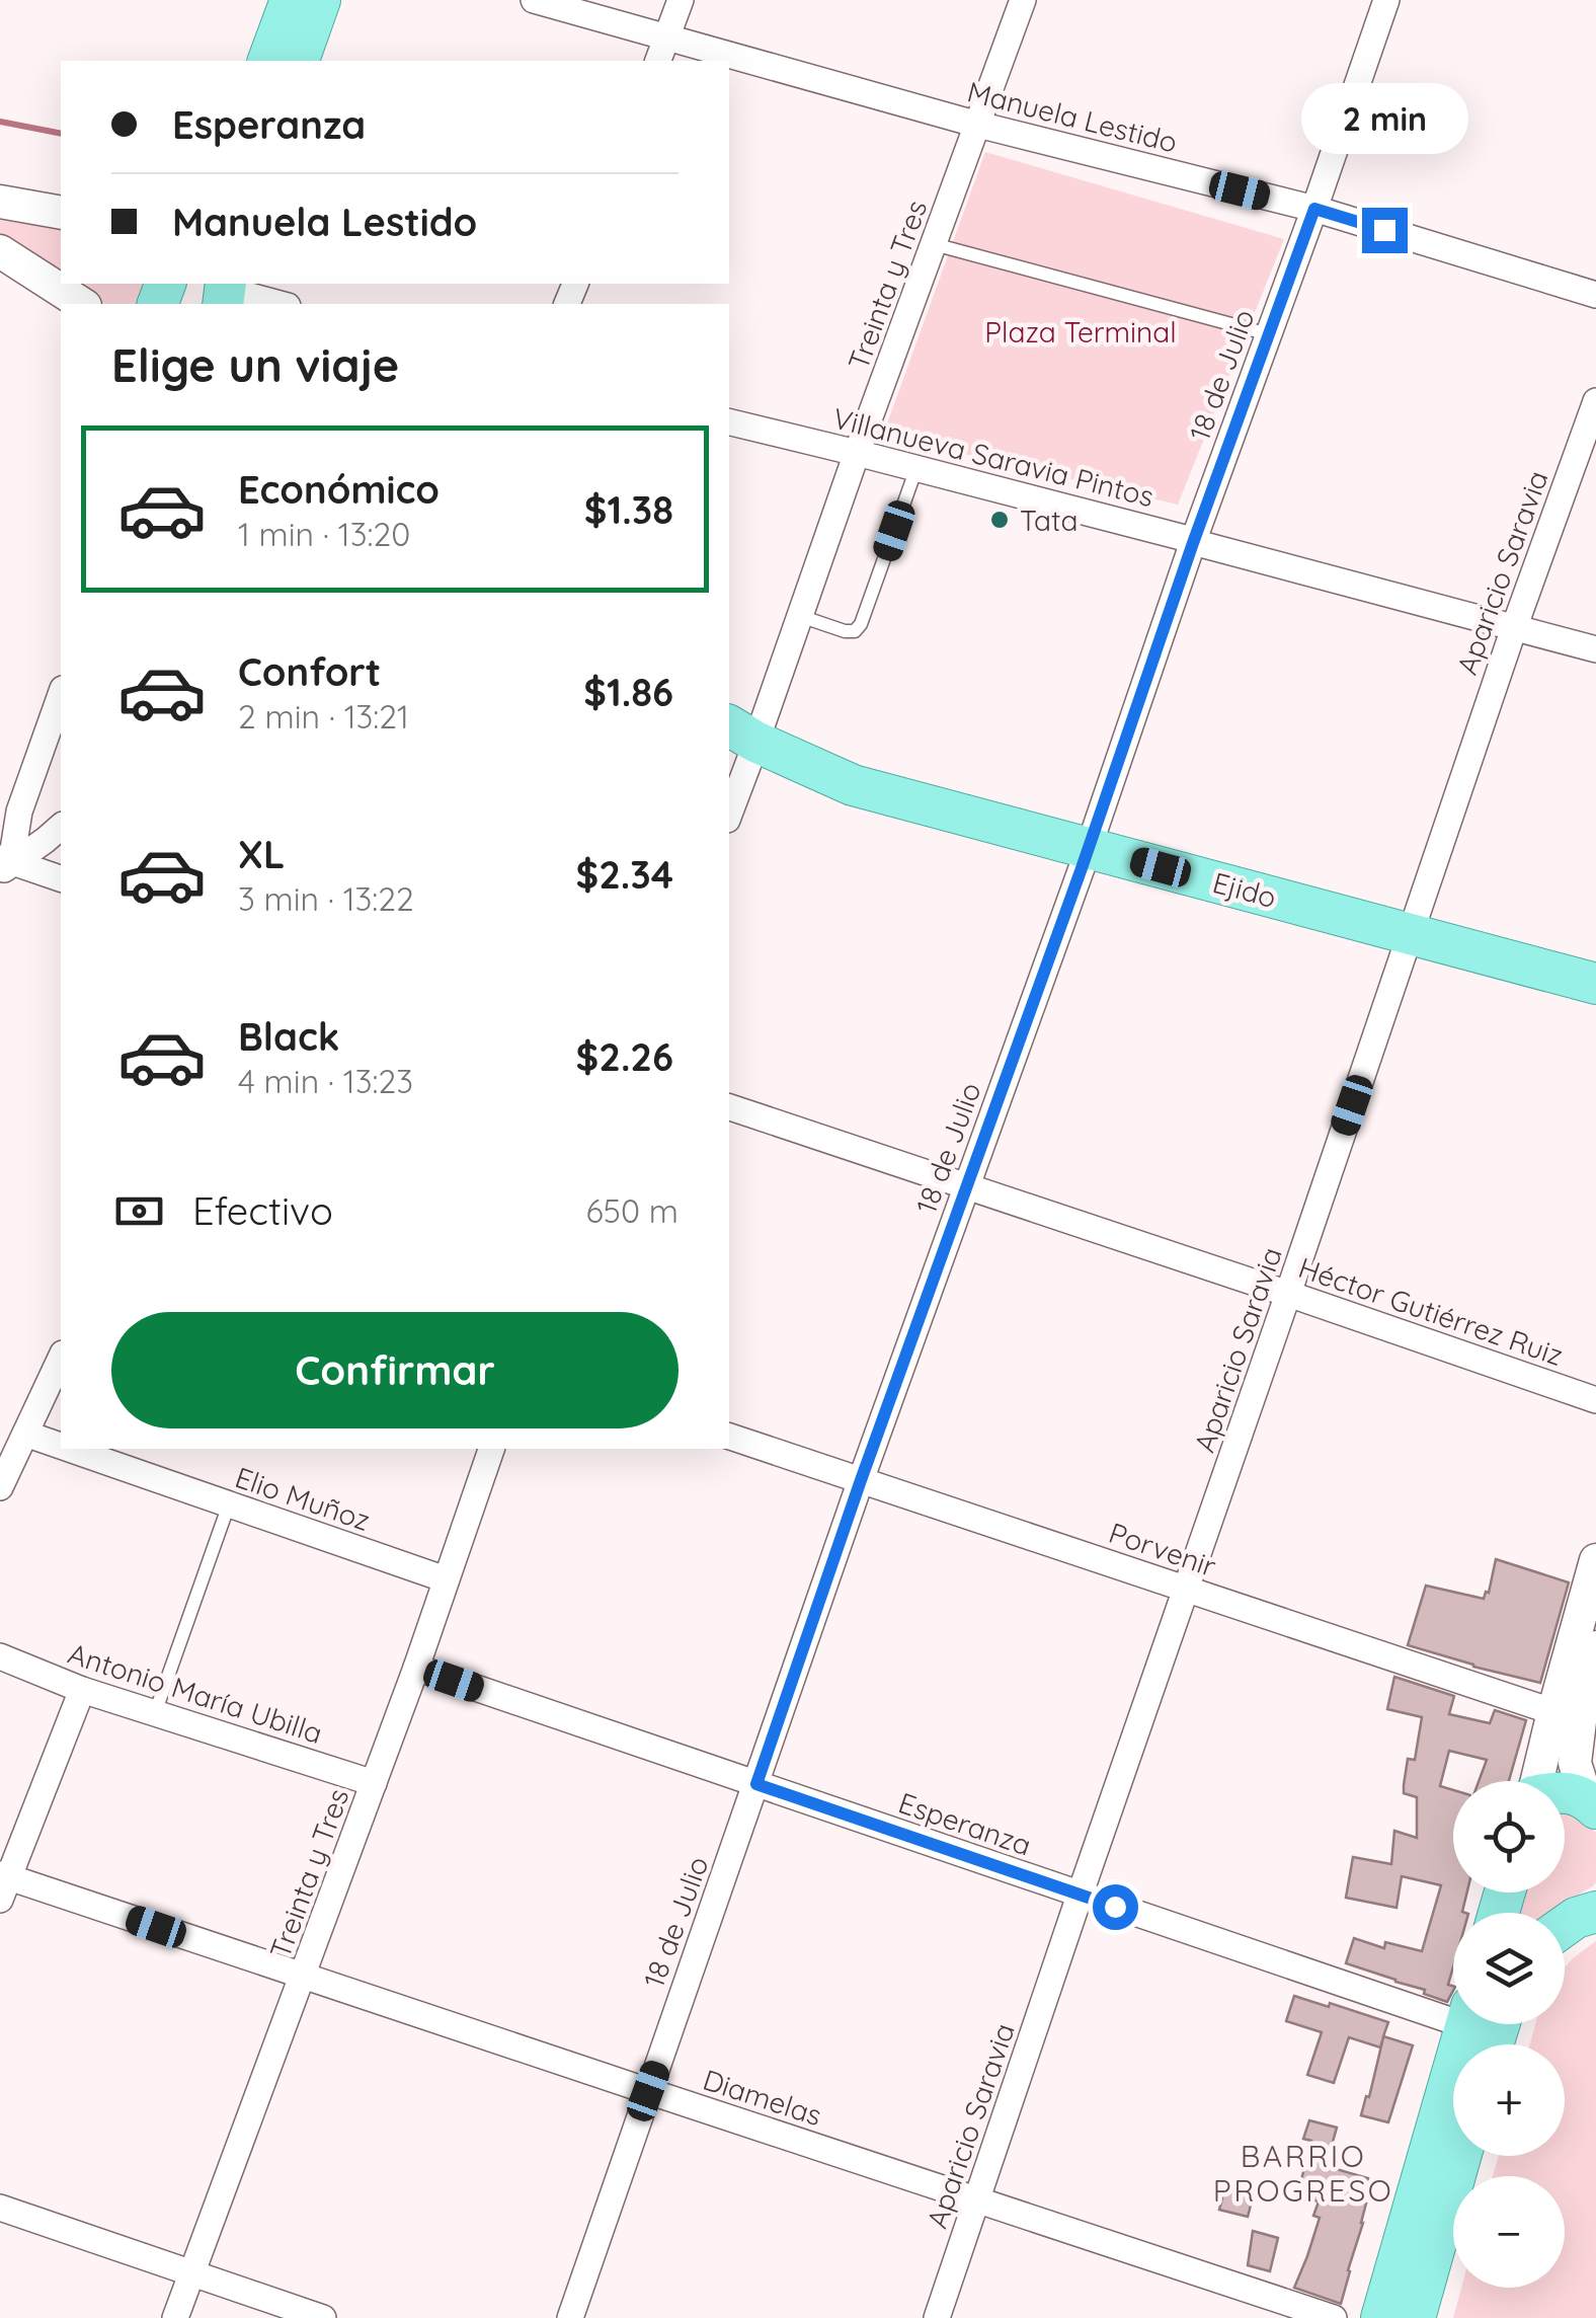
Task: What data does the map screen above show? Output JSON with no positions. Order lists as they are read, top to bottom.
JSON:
{
  "streets": {
    "main road": ["Ejido"],
    "street": [
      "Manuela Lestido",
      "Treinta y Tres",
      "18 de Julio",
      "Villanueva Saravia Pintos",
      "Aparicio Saravia",
      "Héctor Gutiérrez Ruiz",
      "Elio Muñoz",
      "Porvenir",
      "Antonio María Ubilla",
      "Esperanza",
      "Diamelas"
    ]
  },
  "crossings": [
    ["Manuela Lestido", "Treinta y Tres"],
    ["Manuela Lestido", "18 de Julio"],
    ["Treinta y Tres", "Villanueva Saravia Pintos"],
    ["Treinta y Tres", "Ejido"],
    ["Treinta y Tres", "Elio Muñoz"],
    ["Treinta y Tres", "Antonio María Ubilla"],
    ["Treinta y Tres", "Esperanza"],
    ["Treinta y Tres", "Diamelas"],
    ["18 de Julio", "Villanueva Saravia Pintos"],
    ["18 de Julio", "Ejido"],
    ["18 de Julio", "Héctor Gutiérrez Ruiz"],
    ["18 de Julio", "Porvenir"],
    ["18 de Julio", "Esperanza"],
    ["18 de Julio", "Diamelas"],
    ["Villanueva Saravia Pintos", "Aparicio Saravia"],
    ["Aparicio Saravia", "Ejido"],
    ["Aparicio Saravia", "Héctor Gutiérrez Ruiz"],
    ["Aparicio Saravia", "Porvenir"],
    ["Aparicio Saravia", "Esperanza"],
    ["Aparicio Saravia", "Diamelas"]
  ],
  "districts": ["BARRIO PROGRESO"],
  "parks": ["Plaza Terminal"],
  "places": ["Tata"],
  "page": {
    "banner": ["Esperanza", "Manuela Lestido"],
    "bubble": "2 min",
    "heading": "Elige un viaje",
    "list": [
      {
        "name": "Económico",
        "note": "1 min · 13:20",
        "value": "$1.38"
      },
      {
        "name": "Confort",
        "note": "2 min · 13:21",
        "value": "$1.86"
      },
      {
        "name": "XL",
        "note": "3 min · 13:22",
        "value": "$2.34"
      },
      {
        "name": "Black",
        "note": "4 min · 13:23",
        "value": "$2.26"
      }
    ],
    "pay": ["Efectivo", "650 m"],
    "buttons": "Confirmar",
    "map_buttons": ["+", "−"]
  }
}
